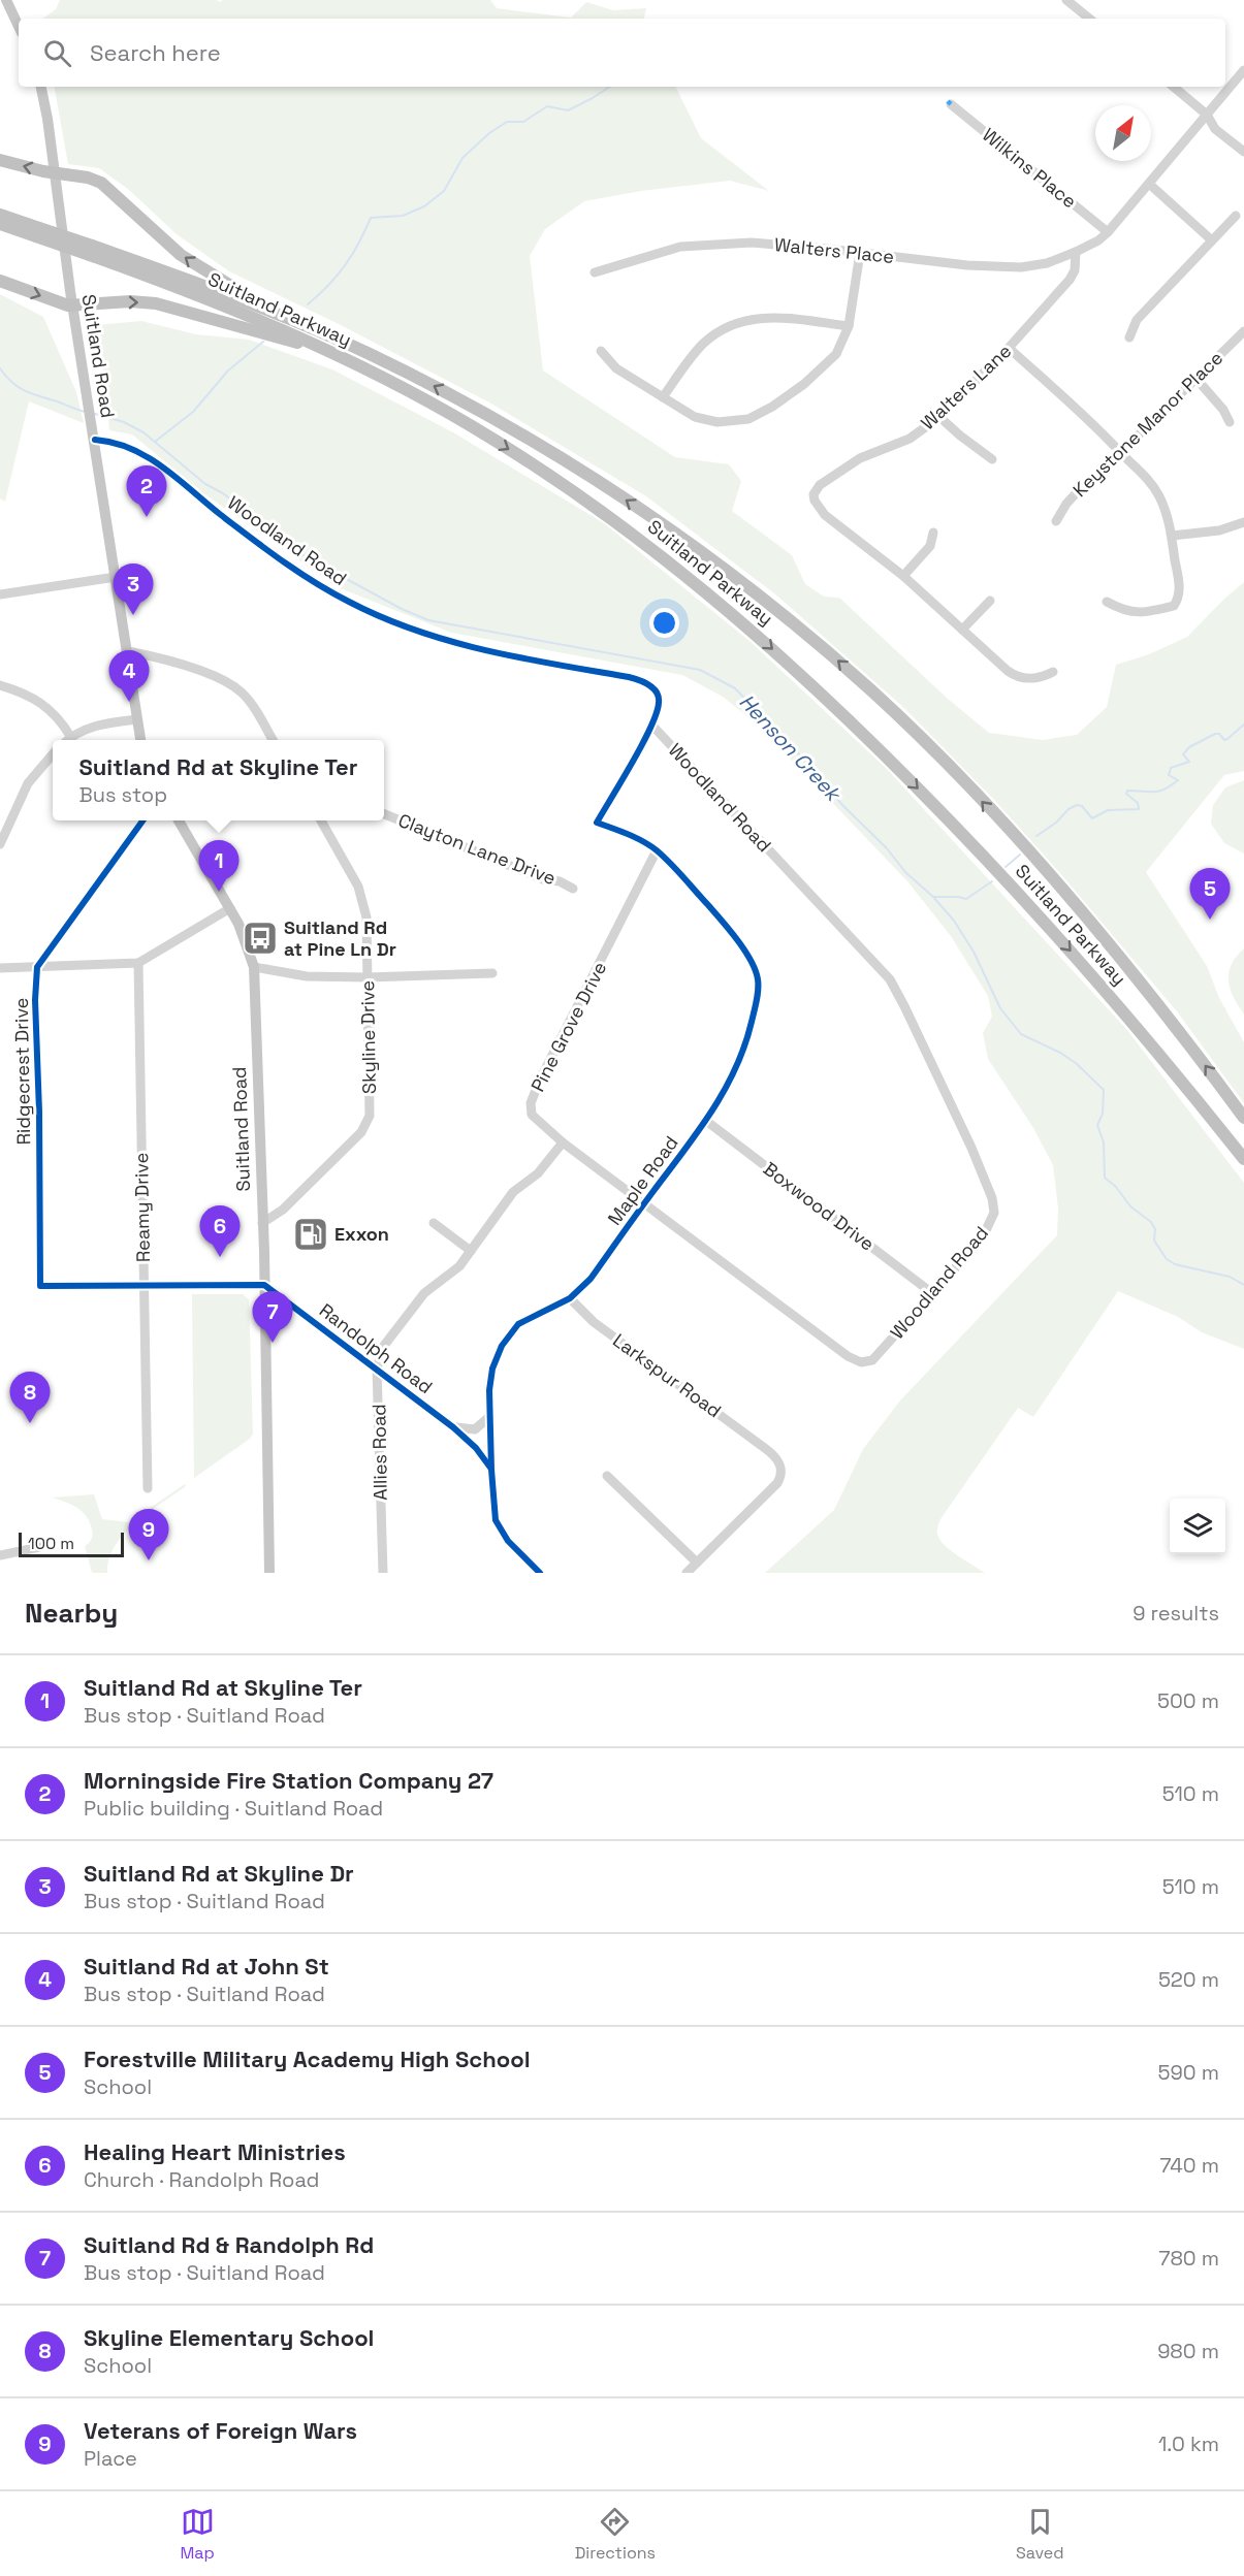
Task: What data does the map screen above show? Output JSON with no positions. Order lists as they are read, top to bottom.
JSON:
{
  "streets": {
    "highway": ["Suitland Parkway"],
    "main road": ["Suitland Road"],
    "street": [
      "Wilkins Place",
      "Walters Place",
      "Walters Lane",
      "Keystone Manor Place",
      "Woodland Road",
      "Clayton Lane Drive",
      "Pine Grove Drive",
      "Skyline Drive",
      "Ridgecrest Drive",
      "Maple Road",
      "Boxwood Drive",
      "Reamy Drive",
      "Randolph Road",
      "Larkspur Road",
      "Allies Road"
    ]
  },
  "crossings": [
    ["Walters Place", "Walters Lane"],
    ["Suitland Road", "Woodland Road"],
    ["Suitland Road", "Skyline Drive"],
    ["Suitland Road", "Randolph Road"],
    ["Woodland Road", "Pine Grove Drive"],
    ["Woodland Road", "Maple Road"],
    ["Woodland Road", "Boxwood Drive"],
    ["Pine Grove Drive", "Maple Road"],
    ["Pine Grove Drive", "Allies Road"],
    ["Ridgecrest Drive", "Reamy Drive"],
    ["Maple Road", "Boxwood Drive"],
    ["Maple Road", "Randolph Road"],
    ["Maple Road", "Larkspur Road"],
    ["Randolph Road", "Allies Road"]
  ],
  "water": ["Henson Creek"],
  "places": {
    "bus stop": ["Suitland Rd at Pine Ln Dr"],
    "fuel station": ["Exxon"]
  },
  "scale_bar": "100 m",
  "north": "top right",
  "page": {
    "search": "Search here",
    "pins": [
      "2",
      "3",
      "4",
      "1",
      "5",
      "6",
      "7",
      "8",
      "9"
    ],
    "popup": ["Suitland Rd at Skyline Ter", "Bus stop"],
    "scale": "100 m",
    "heading": ["Nearby", "9 results"],
    "list": [
      {
        "mark": "1",
        "name": "Suitland Rd at Skyline Ter",
        "note": "Bus stop · Suitland Road",
        "value": "500 m"
      },
      {
        "mark": "2",
        "name": "Morningside Fire Station Company 27",
        "note": "Public building · Suitland Road",
        "value": "510 m"
      },
      {
        "mark": "3",
        "name": "Suitland Rd at Skyline Dr",
        "note": "Bus stop · Suitland Road",
        "value": "510 m"
      },
      {
        "mark": "4",
        "name": "Suitland Rd at John St",
        "note": "Bus stop · Suitland Road",
        "value": "520 m"
      },
      {
        "mark": "5",
        "name": "Forestville Military Academy High School",
        "note": "School",
        "value": "590 m"
      },
      {
        "mark": "6",
        "name": "Healing Heart Ministries",
        "note": "Church · Randolph Road",
        "value": "740 m"
      },
      {
        "mark": "7",
        "name": "Suitland Rd & Randolph Rd",
        "note": "Bus stop · Suitland Road",
        "value": "780 m"
      },
      {
        "mark": "8",
        "name": "Skyline Elementary School",
        "note": "School",
        "value": "980 m"
      },
      {
        "mark": "9",
        "name": "Veterans of Foreign Wars",
        "note": "Place",
        "value": "1.0 km"
      }
    ],
    "nav": ["Map", "Directions", "Saved"]
  }
}
